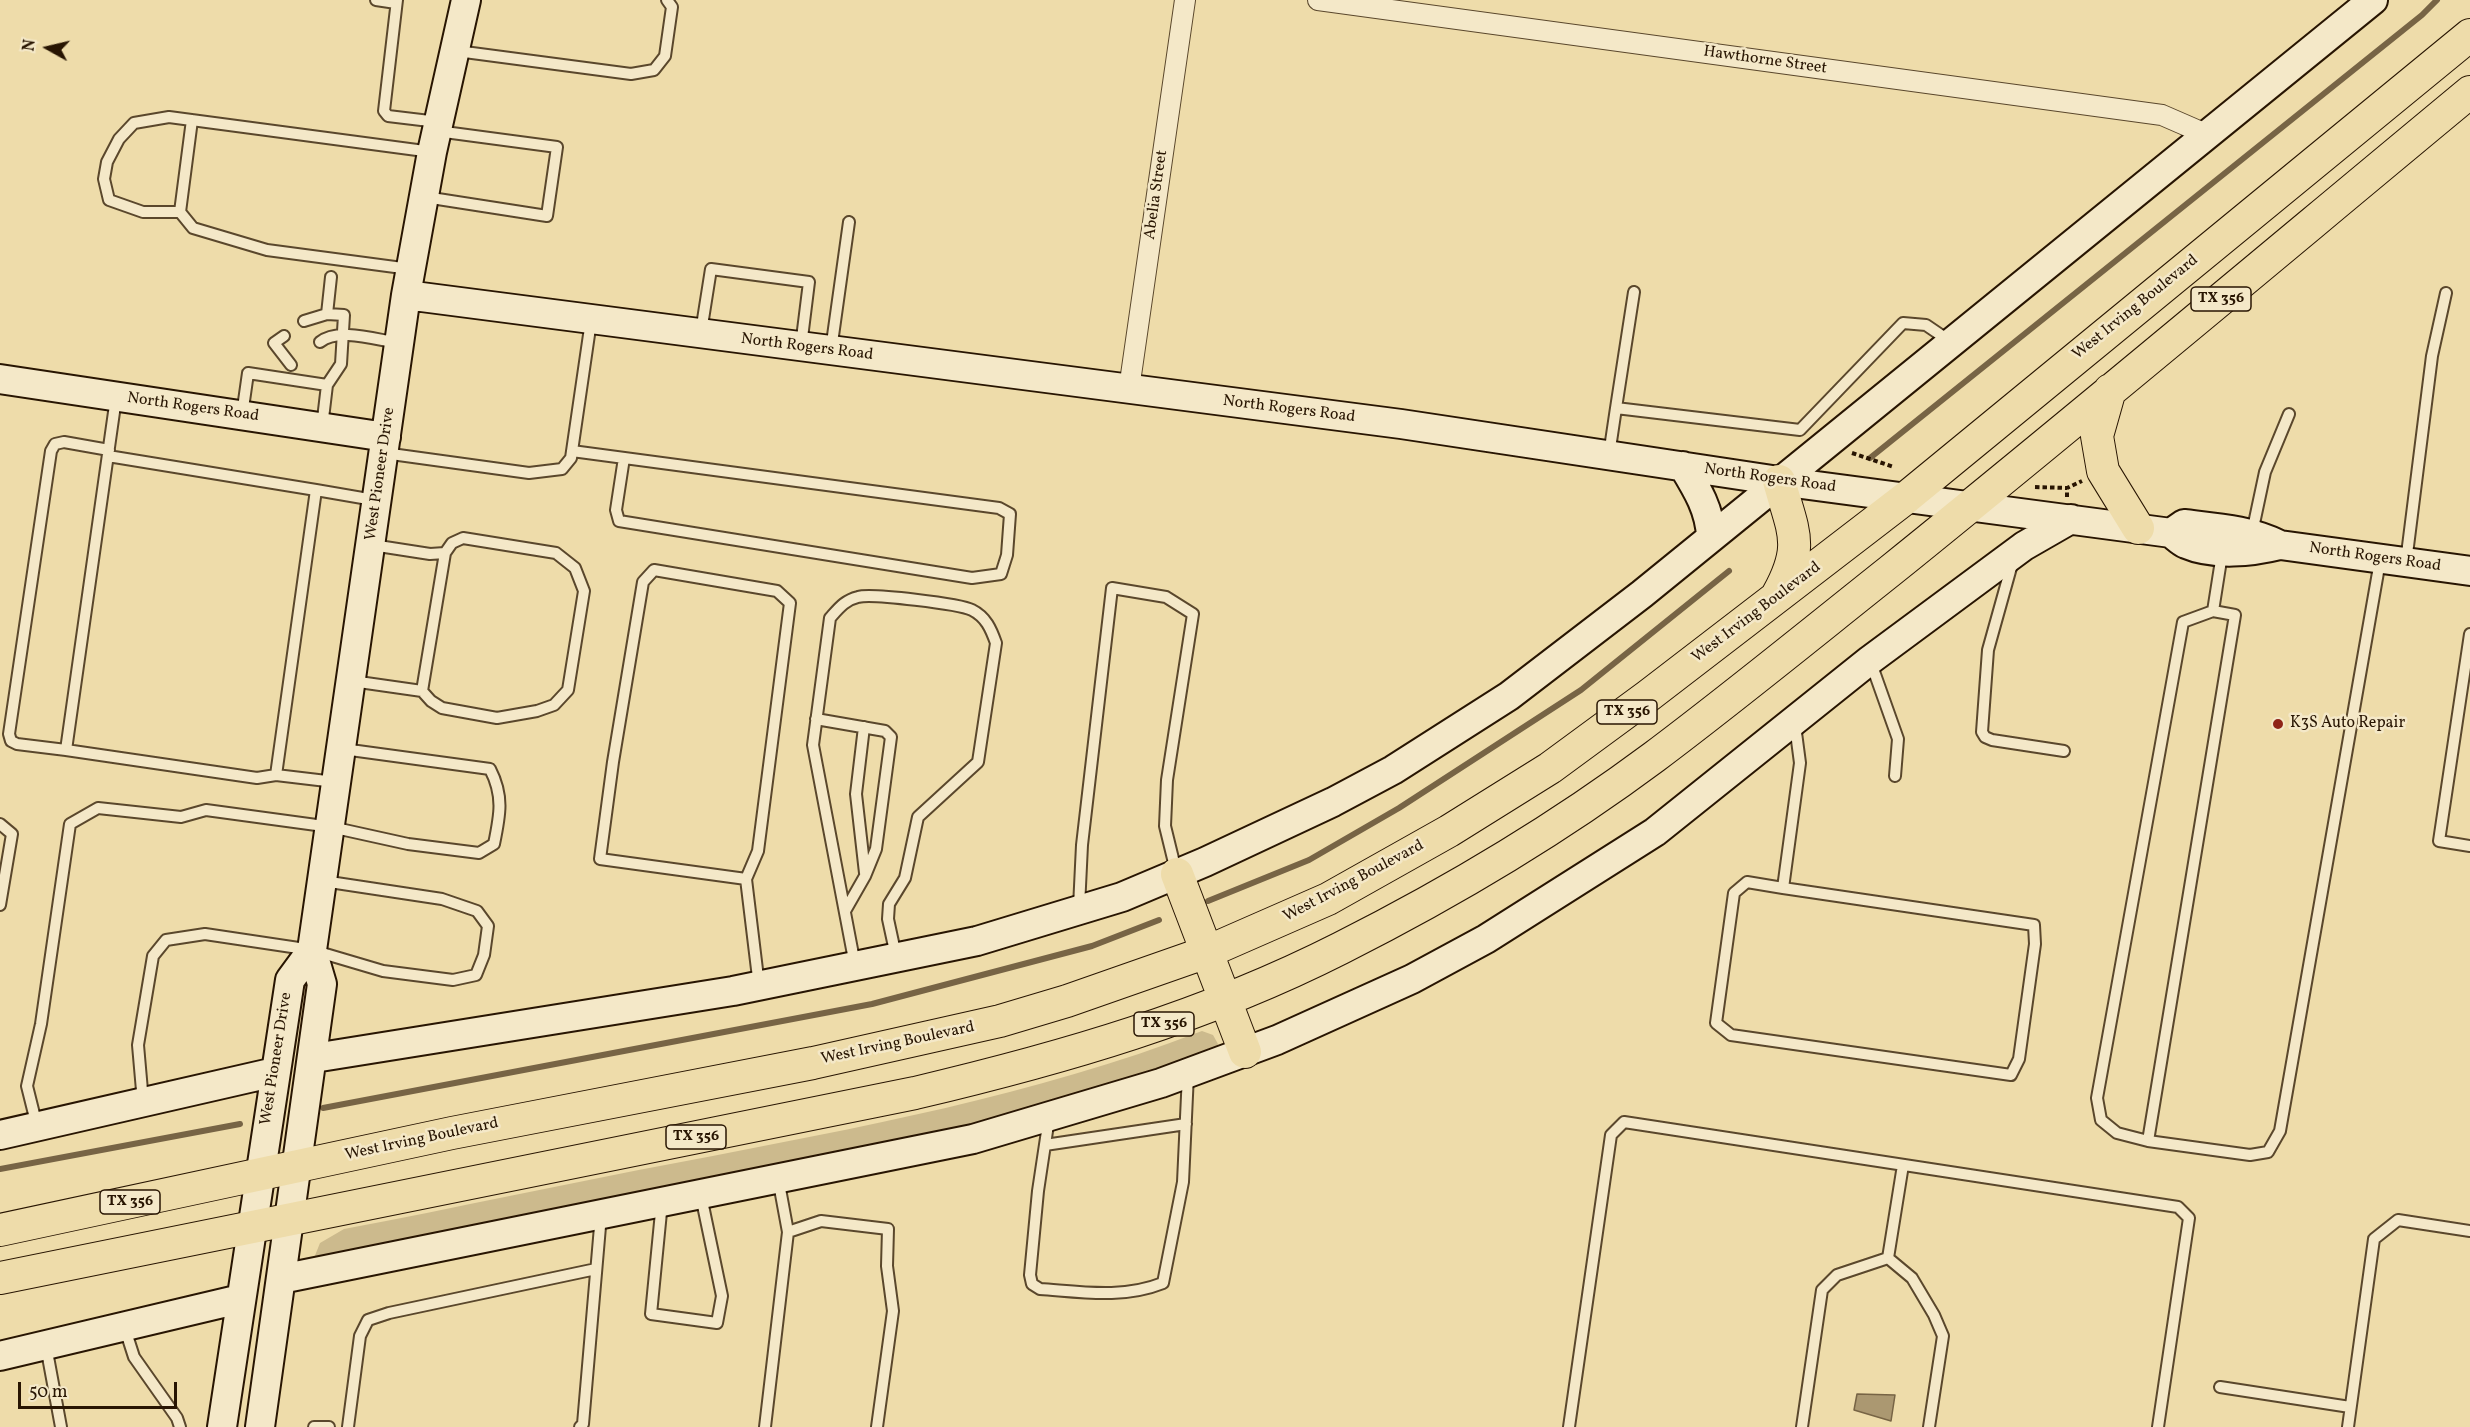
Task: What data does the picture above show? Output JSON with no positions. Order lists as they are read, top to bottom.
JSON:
{
  "streets": {
    "main road": ["TX 356", "West Irving Boulevard"],
    "street": [
      "Hawthorne Street",
      "Abelia Street",
      "North Rogers Road",
      "West Pioneer Drive"
    ]
  },
  "crossings": [
    ["Abelia Street", "North Rogers Road"],
    ["TX 356", "North Rogers Road"],
    ["TX 356", "West Pioneer Drive"],
    ["West Irving Boulevard", "North Rogers Road"],
    ["West Irving Boulevard", "West Pioneer Drive"],
    ["North Rogers Road", "West Pioneer Drive"]
  ],
  "places": ["K3S Auto Repair"],
  "scale_bar": "50 m",
  "north": "left"
}
